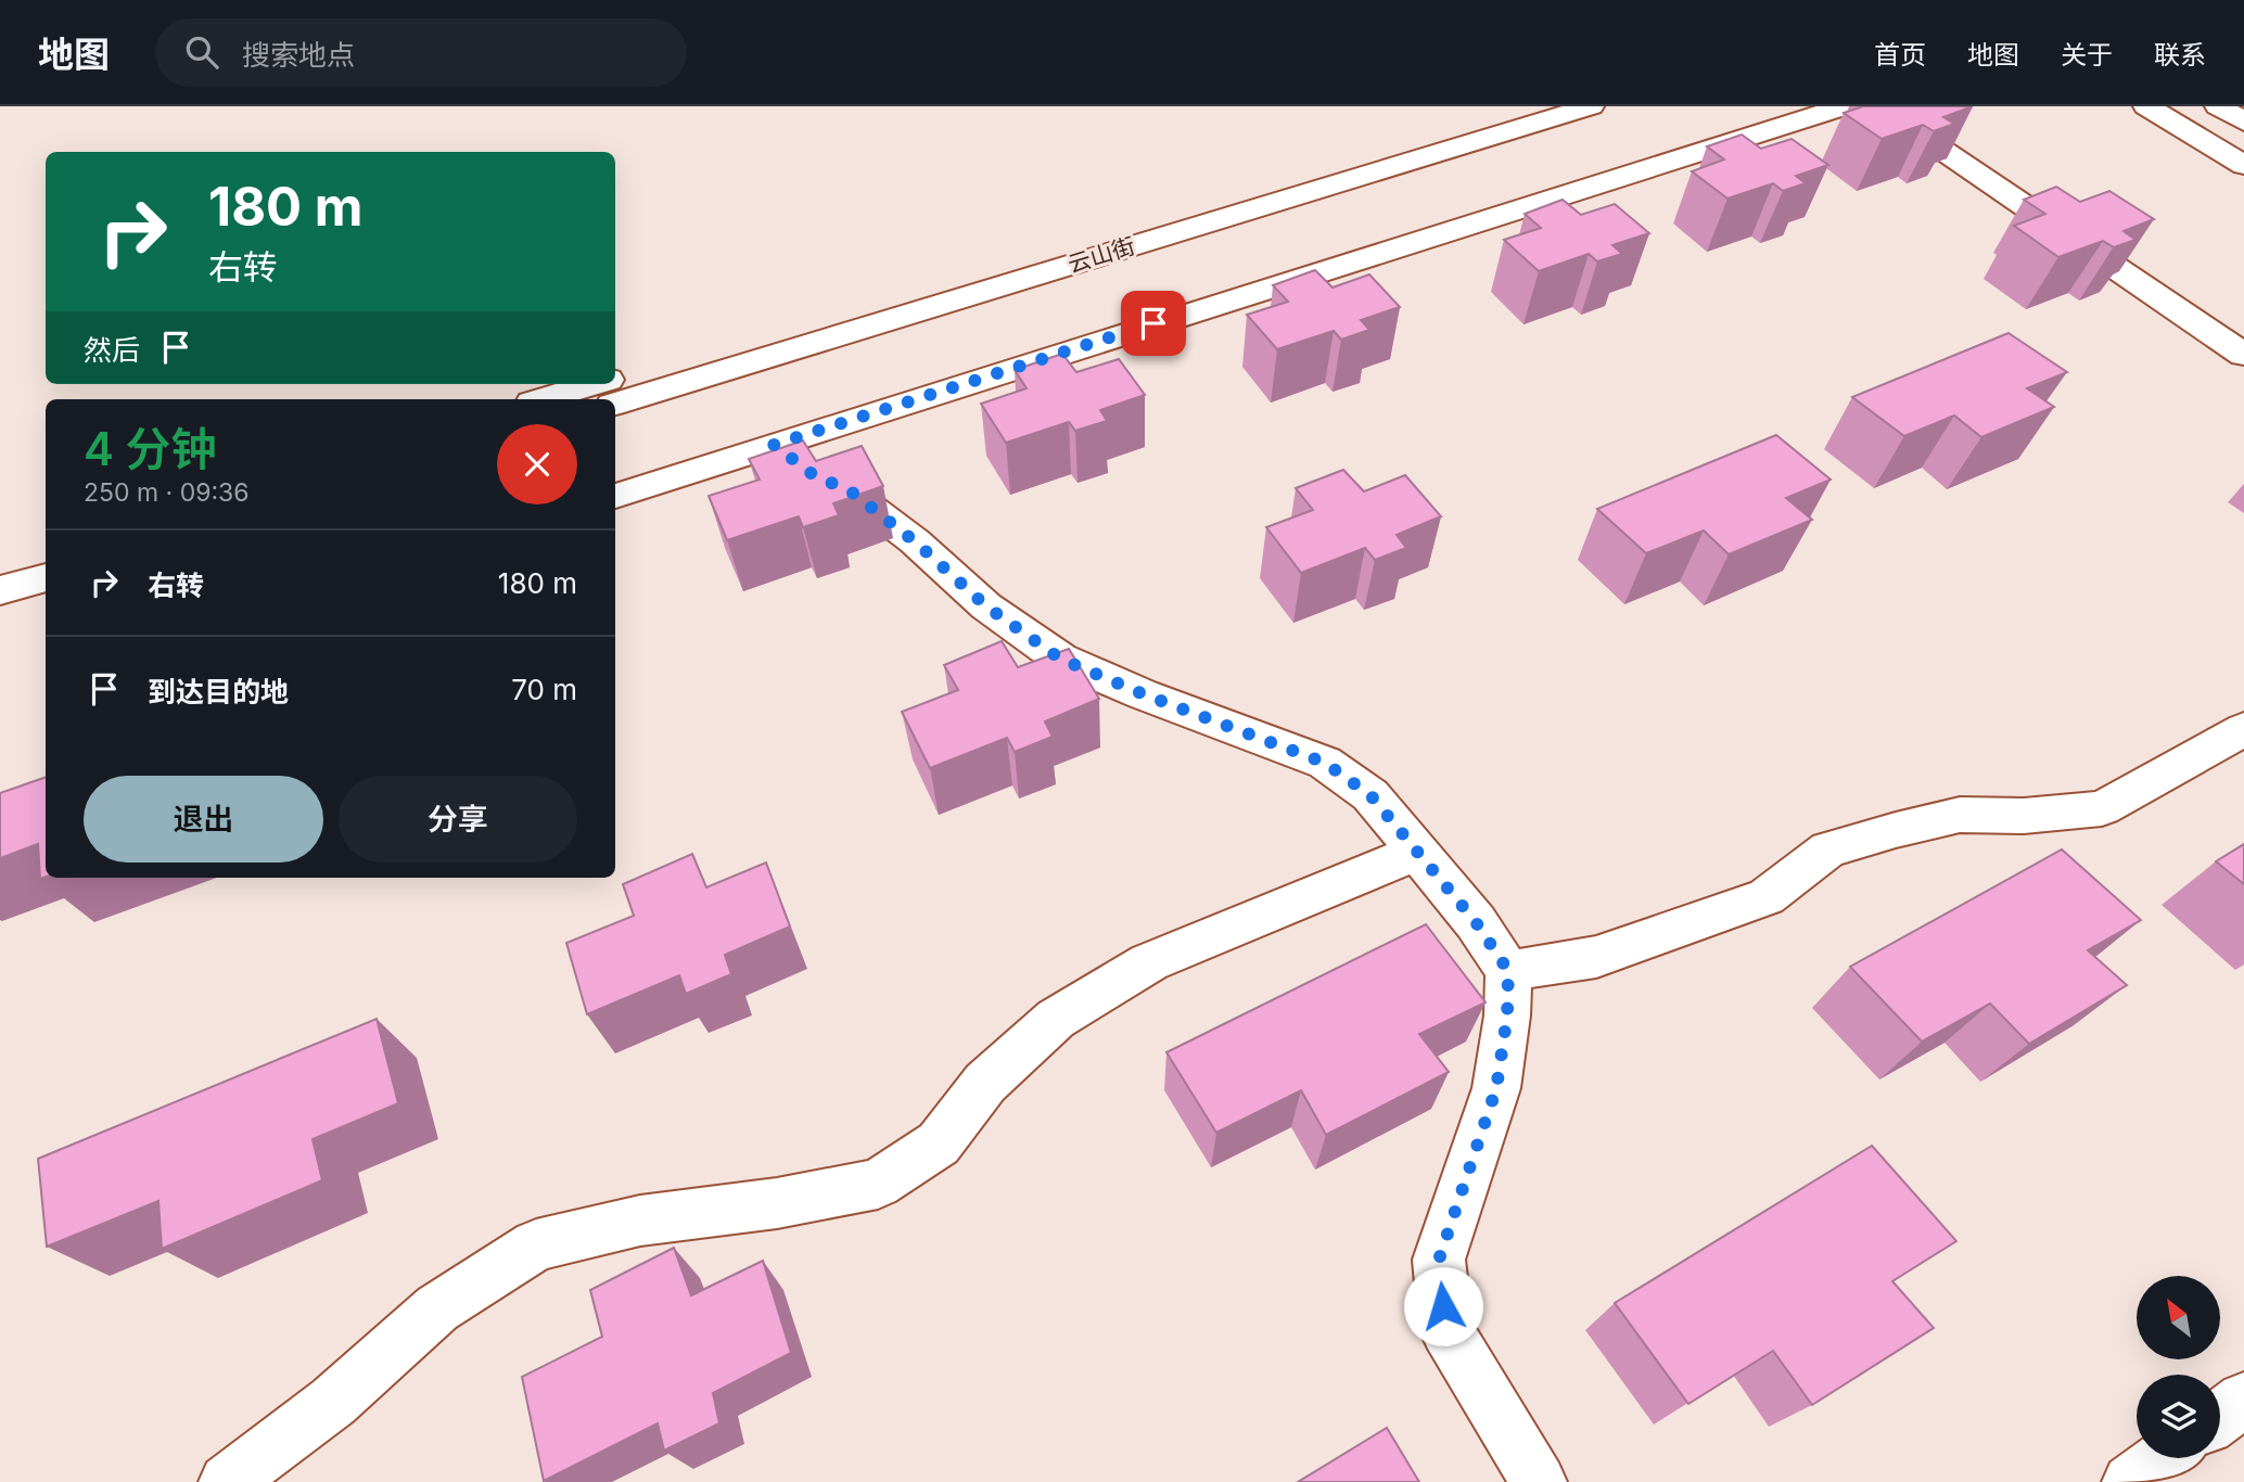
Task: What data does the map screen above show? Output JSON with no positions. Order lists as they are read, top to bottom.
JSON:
{
  "streets": {
    "street": ["云山街"]
  },
  "north": "top left",
  "page": {
    "header": "地图",
    "search": "搜索地点",
    "nav": [
      "首页",
      "地图",
      "关于",
      "联系"
    ],
    "turn": ["180 m", "右转"],
    "then": "然后",
    "heading": ["4 分钟", "250 m · 09:36"],
    "list": [
      {
        "name": "右转",
        "value": "180 m"
      },
      {
        "name": "到达目的地",
        "value": "70 m"
      }
    ],
    "buttons": ["退出", "分享"]
  }
}
